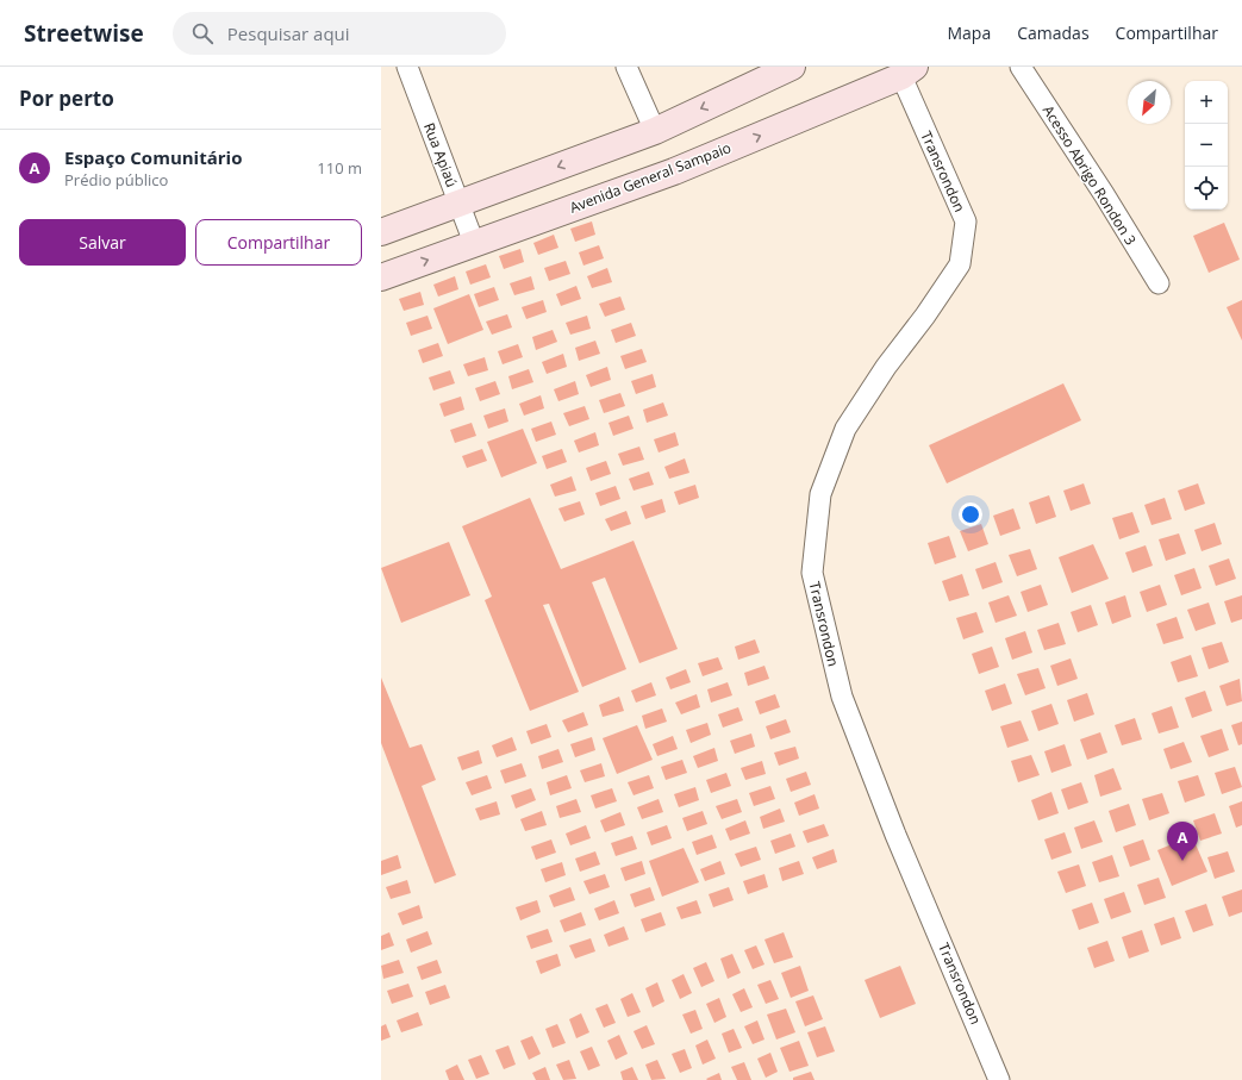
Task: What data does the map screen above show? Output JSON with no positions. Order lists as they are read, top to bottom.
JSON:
{
  "streets": {
    "street": [
      "Rua Apiaú",
      "Transrondon",
      "Acesso Abrigo Rondon 3",
      "Avenida General Sampaio"
    ]
  },
  "crossings": [
    ["Rua Apiaú", "Avenida General Sampaio"],
    ["Transrondon", "Avenida General Sampaio"]
  ],
  "north": "bottom left",
  "page": {
    "header": "Streetwise",
    "search": "Pesquisar aqui",
    "nav": ["Mapa", "Camadas", "Compartilhar"],
    "heading": "Por perto",
    "map_buttons": ["+", "−"],
    "list": [
      {
        "mark": "A",
        "name": "Espaço Comunitário",
        "note": "Prédio público",
        "value": "110 m"
      }
    ],
    "buttons": ["Salvar", "Compartilhar"],
    "pins": "A"
  }
}
